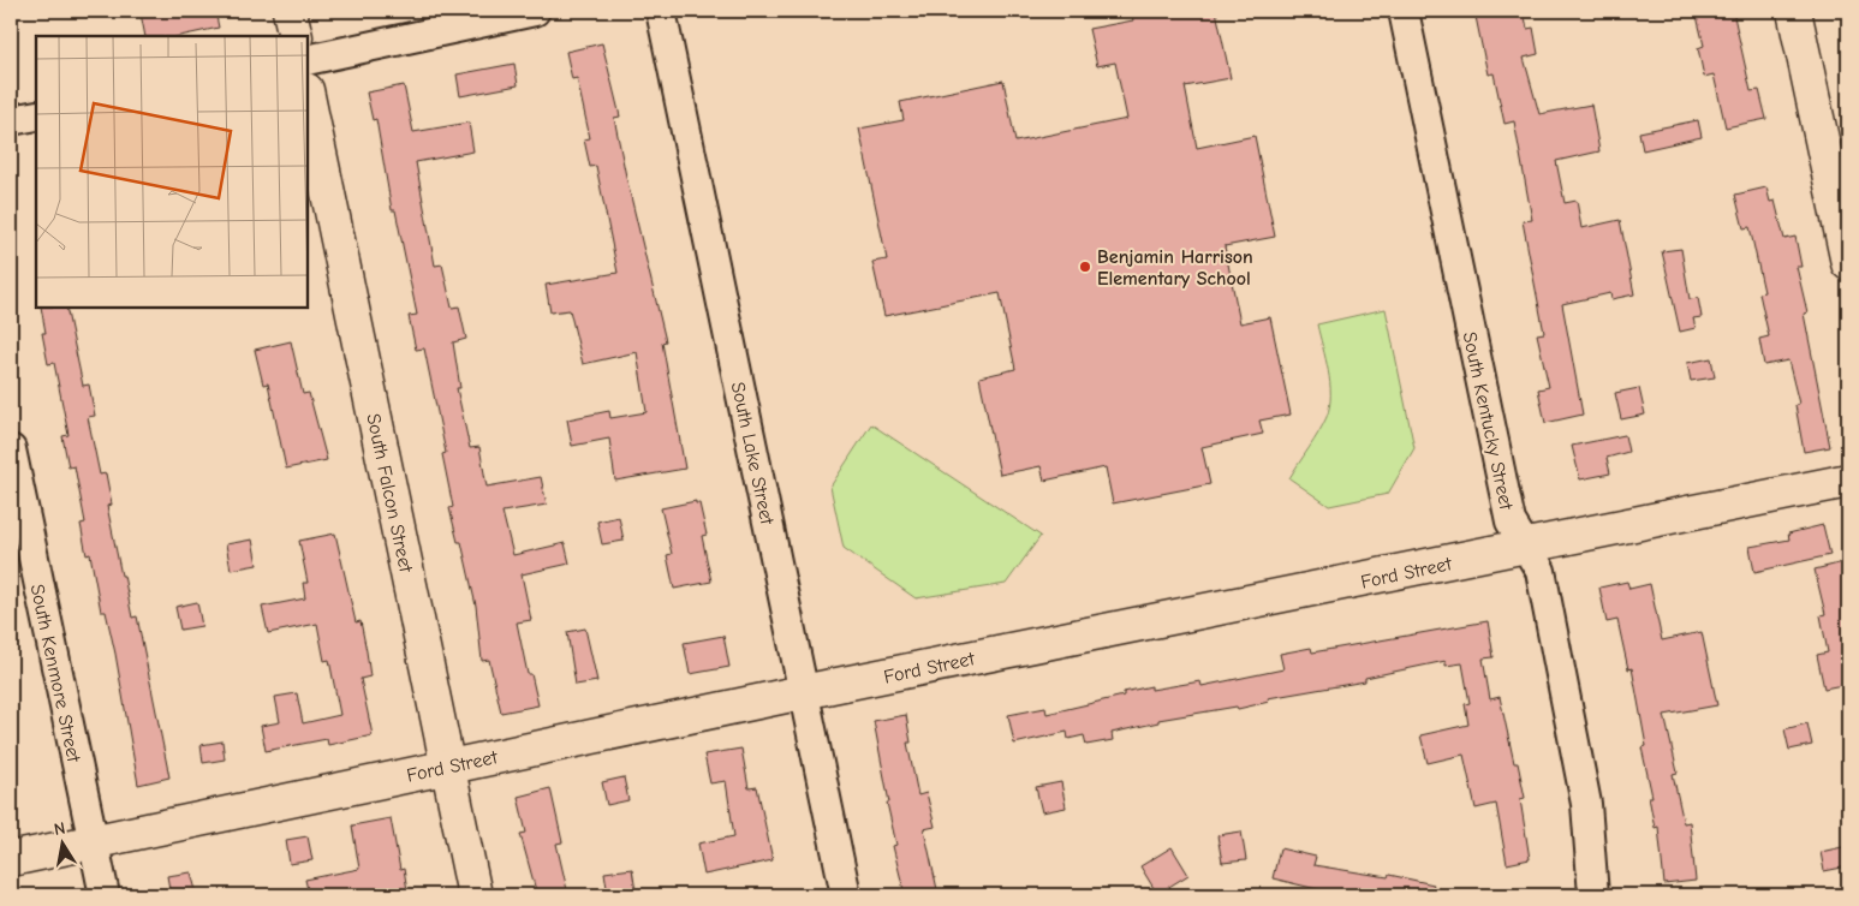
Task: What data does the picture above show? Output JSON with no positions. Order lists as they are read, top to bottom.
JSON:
{
  "streets": {
    "street": [
      "South Kentucky Street",
      "South Lake Street",
      "South Falcon Street",
      "Ford Street",
      "South Kenmore Street"
    ]
  },
  "crossings": [
    ["South Kentucky Street", "Ford Street"],
    ["South Lake Street", "Ford Street"],
    ["South Falcon Street", "Ford Street"],
    ["Ford Street", "South Kenmore Street"]
  ],
  "places": ["Benjamin Harrison Elementary School"],
  "north": "top"
}
